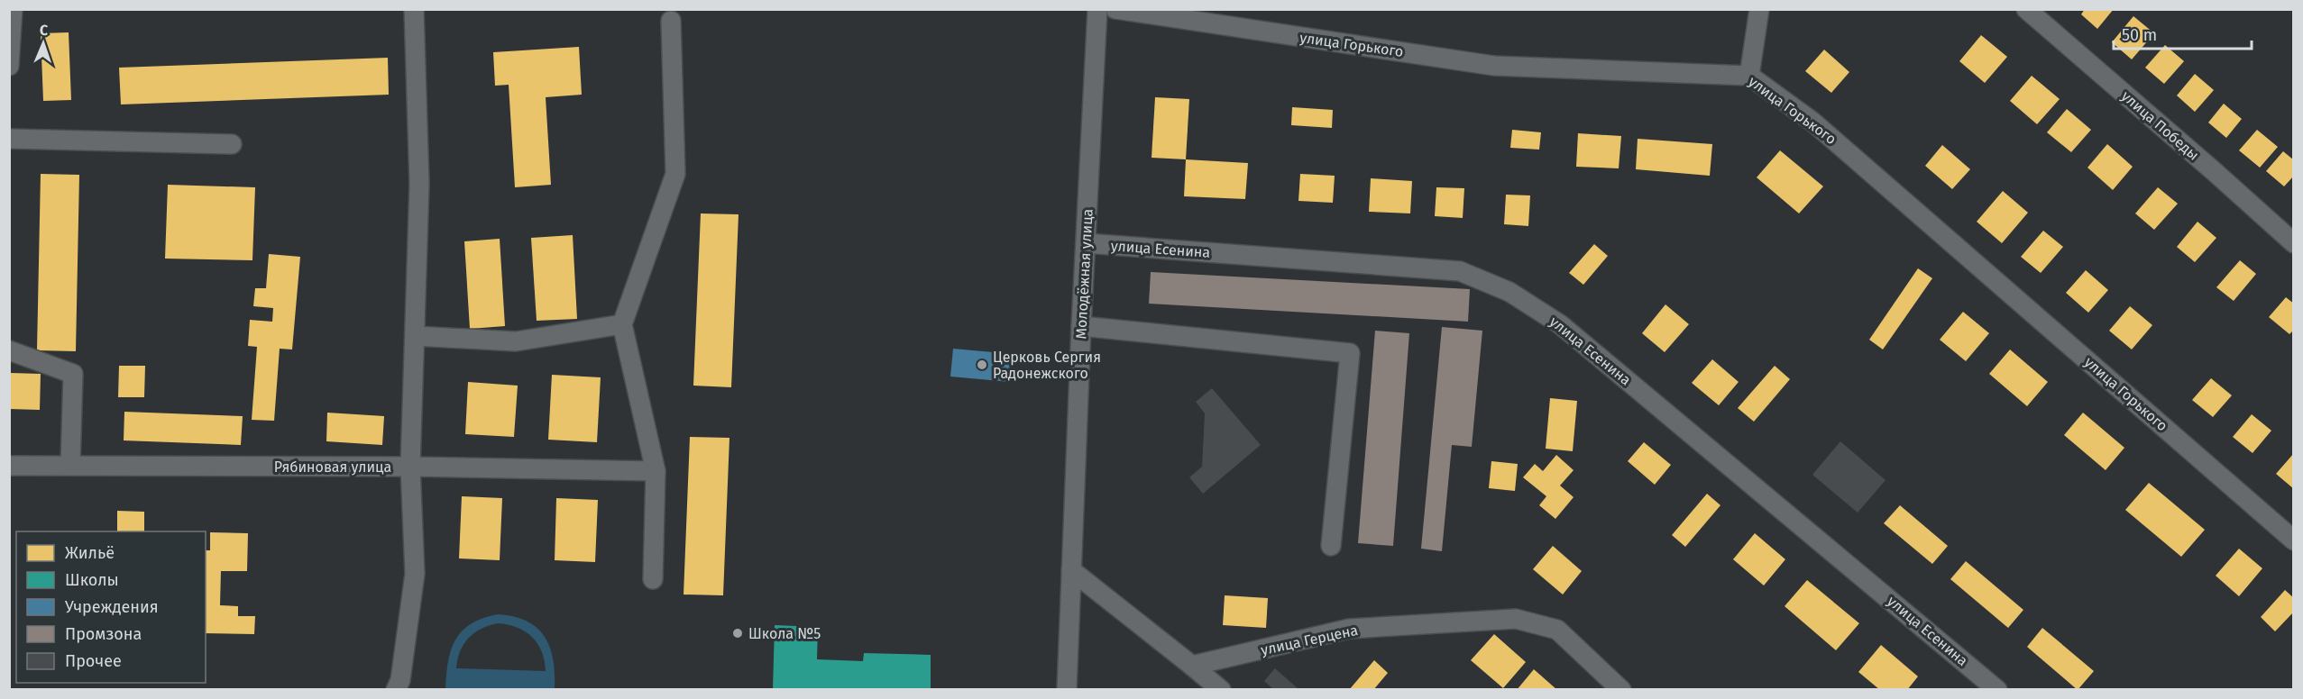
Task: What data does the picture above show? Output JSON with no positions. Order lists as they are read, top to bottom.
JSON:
{
  "streets": {
    "street": [
      "улица Горького",
      "улица Победы",
      "улица Есенина",
      "Молодёжная улица",
      "Рябиновая улица",
      "улица Герцена"
    ]
  },
  "crossings": [
    ["улица Есенина", "Молодёжная улица"]
  ],
  "places": ["Церковь Сергия Радонежского", "Школа №5"],
  "legend": [
    "Жильё",
    "Школы",
    "Учреждения",
    "Промзона",
    "Прочее"
  ],
  "scale_bar": "50 m",
  "north": "top"
}
